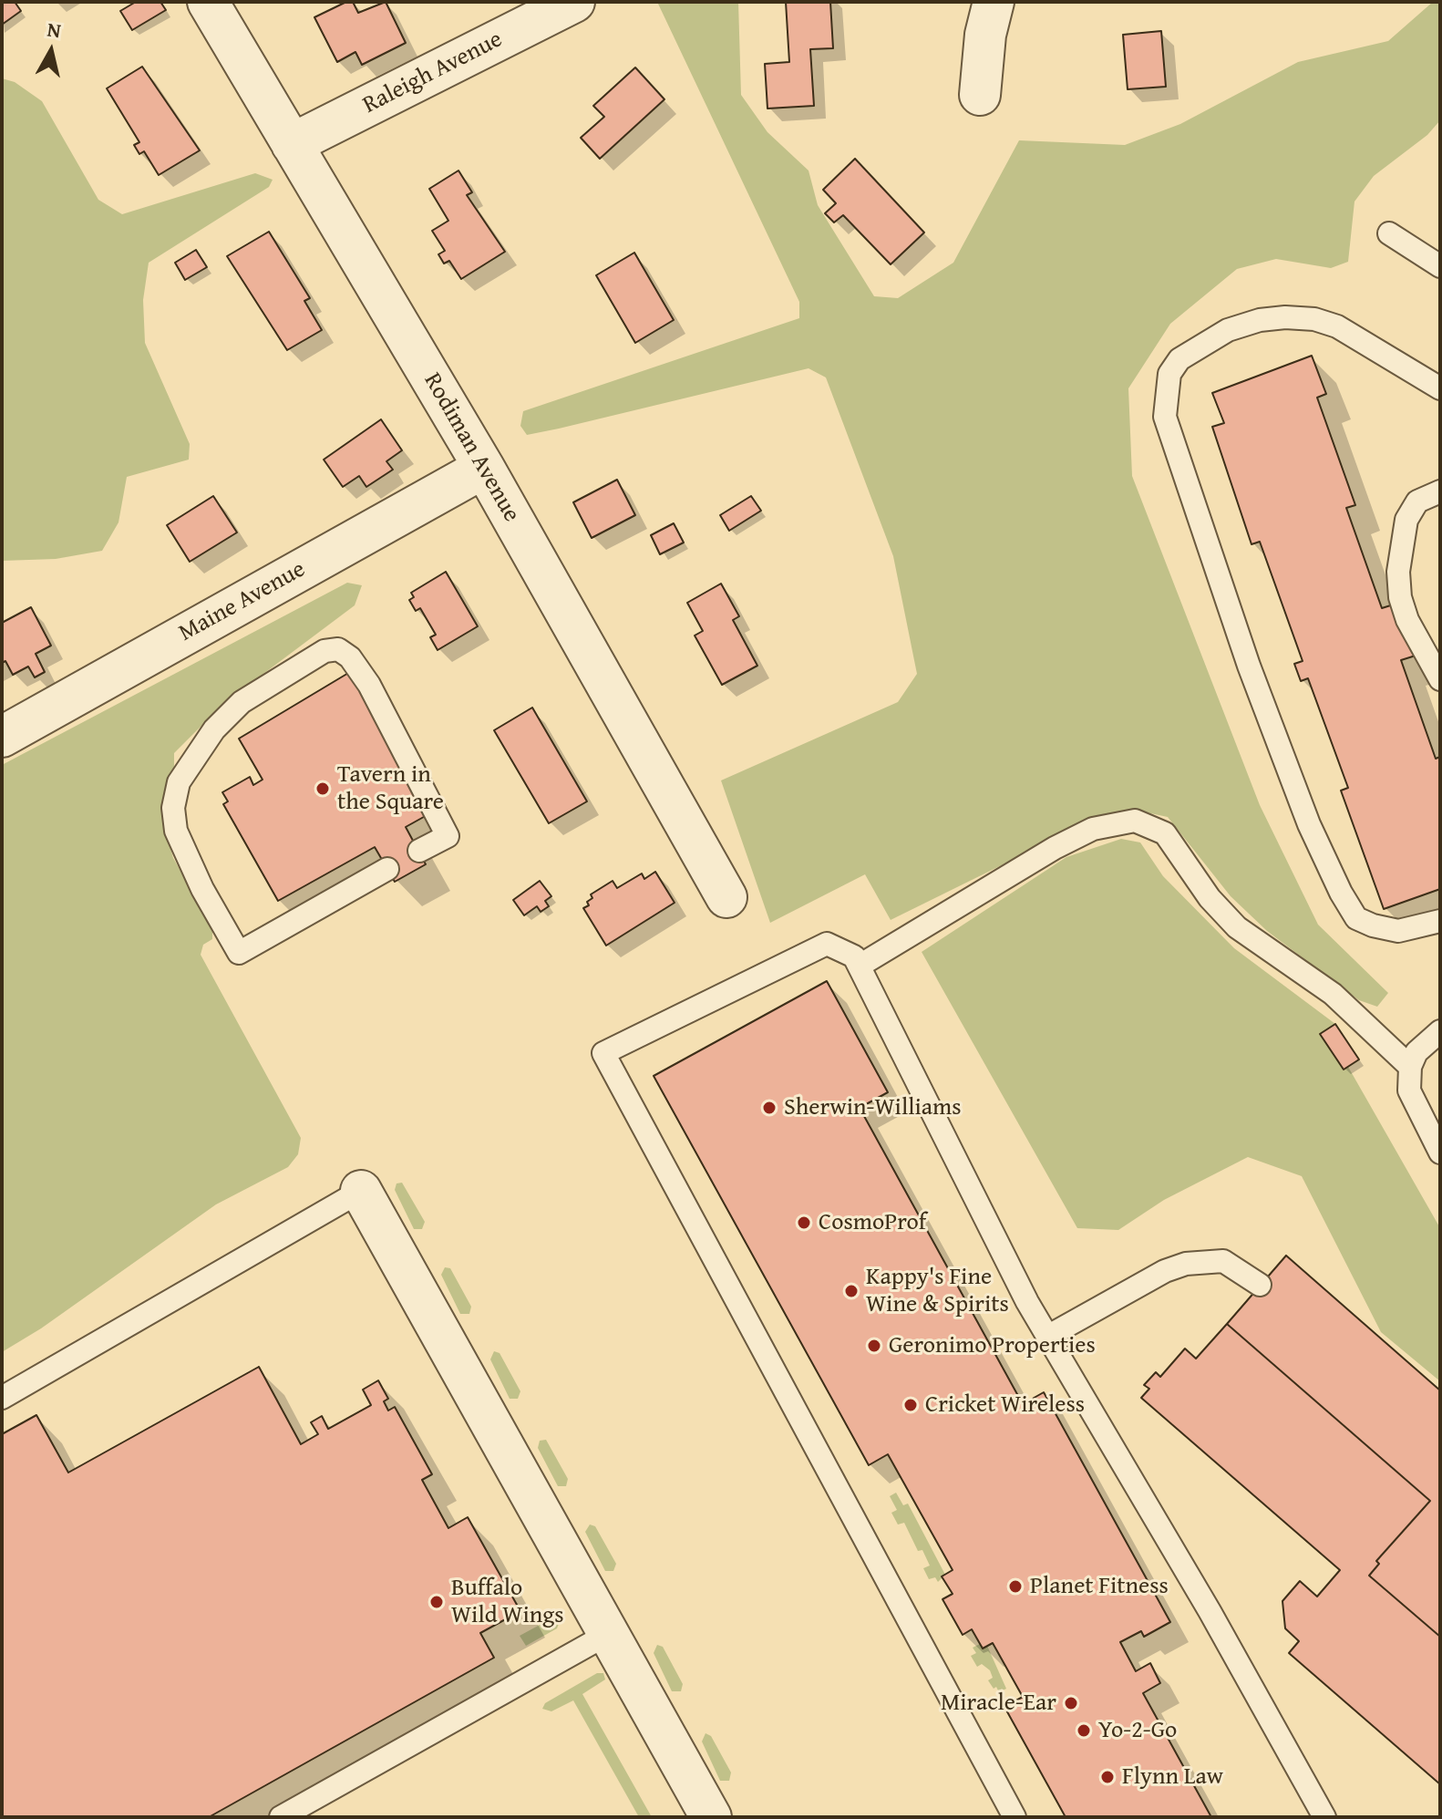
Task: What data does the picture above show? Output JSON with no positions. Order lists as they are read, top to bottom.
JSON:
{
  "streets": {
    "street": ["Raleigh Avenue", "Rodiman Avenue", "Maine Avenue"]
  },
  "crossings": [
    ["Raleigh Avenue", "Rodiman Avenue"],
    ["Rodiman Avenue", "Maine Avenue"]
  ],
  "places": [
    "Tavern in the Square",
    "Sherwin-Williams",
    "CosmoProf",
    "Kappy's Fine Wine & Spirits",
    "Geronimo Properties",
    "Cricket Wireless",
    "Planet Fitness",
    "Buffalo Wild Wings",
    "Miracle-Ear",
    "Yo-2-Go",
    "Flynn Law"
  ],
  "north": "top"
}
